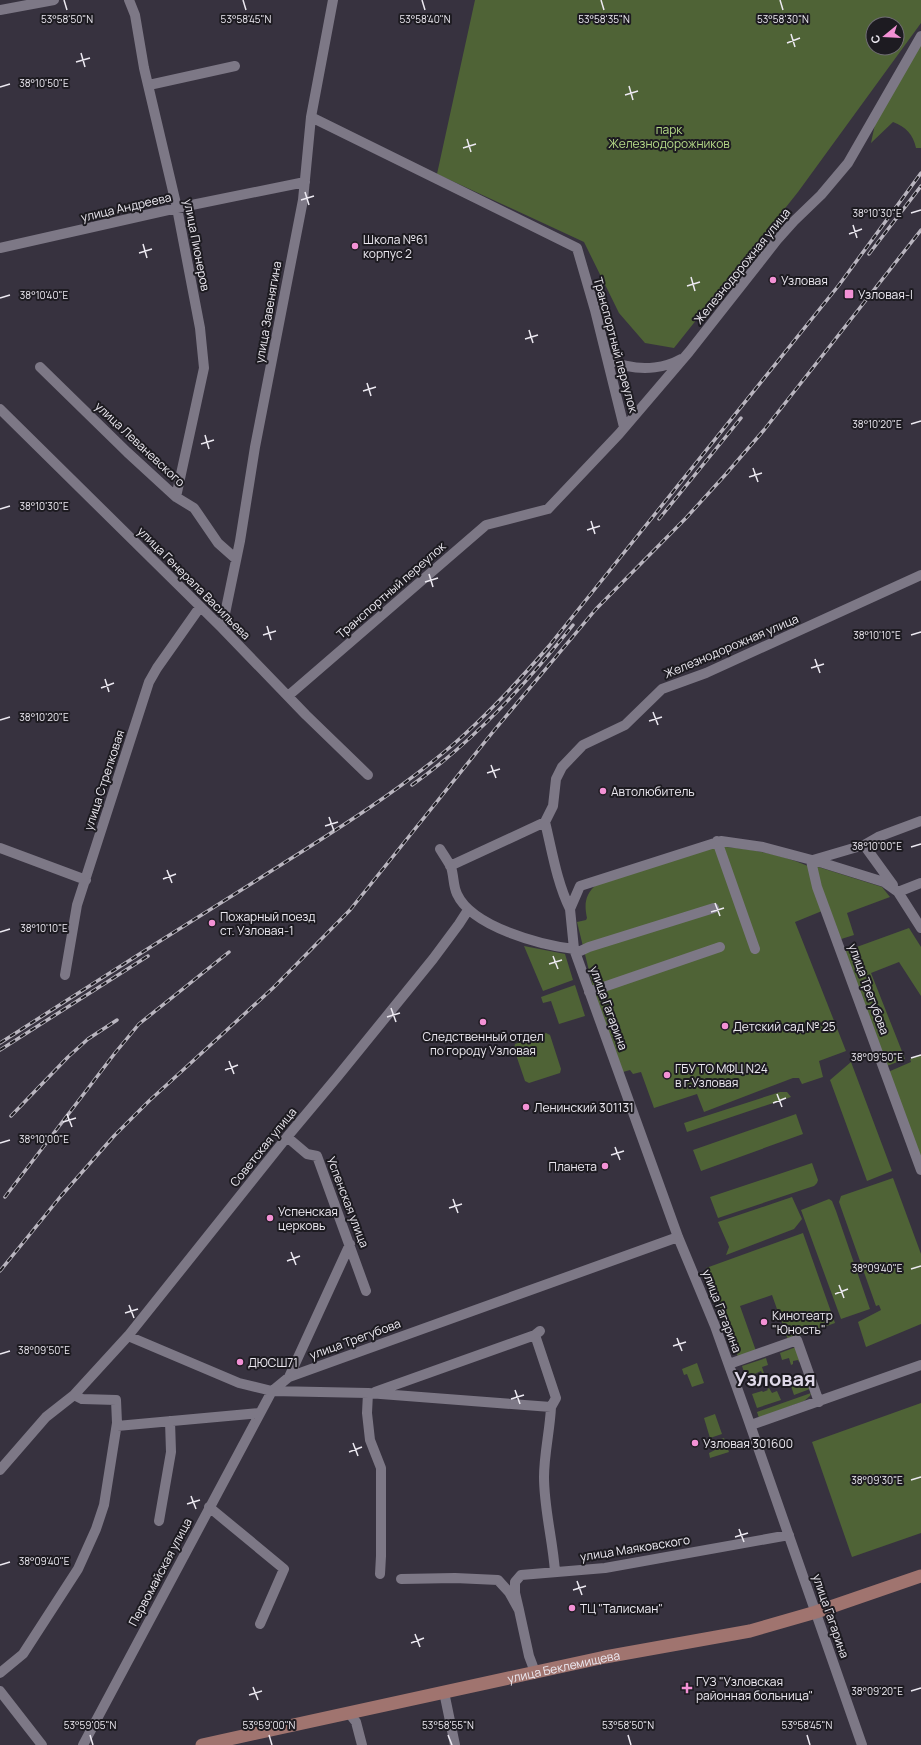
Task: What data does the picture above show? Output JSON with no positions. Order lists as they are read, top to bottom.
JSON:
{
  "streets": {
    "main road": ["улица Беклемищева"],
    "street": [
      "улица Андреева",
      "улица Пионеров",
      "Железнодорожная улица",
      "улица Завенягина",
      "Транспортный переулок",
      "улица Леваневского",
      "улица Генерала Васильева",
      "улица Стрелковая",
      "улица Трегубова",
      "улица Гагарина",
      "Советская улица",
      "Успенская улица",
      "улица Маяковского",
      "Первомайская улица"
    ]
  },
  "crossings": [
    ["улица Андреева", "улица Пионеров"],
    ["улица Андреева", "улица Завенягина"],
    ["улица Пионеров", "улица Леваневского"],
    ["Железнодорожная улица", "Транспортный переулок"],
    ["улица Завенягина", "Транспортный переулок"],
    ["улица Завенягина", "улица Леваневского"],
    ["улица Завенягина", "улица Генерала Васильева"],
    ["Транспортный переулок", "улица Генерала Васильева"],
    ["улица Генерала Васильева", "улица Стрелковая"],
    ["улица Трегубова", "улица Гагарина"],
    ["улица Трегубова", "Первомайская улица"],
    ["улица Гагарина", "улица Маяковского"],
    ["улица Гагарина", "улица Беклемищева"],
    ["Советская улица", "Успенская улица"],
    ["улица Маяковского", "улица Беклемищева"]
  ],
  "districts": ["Узловая"],
  "parks": ["парк Железнодорожников"],
  "places": {
    "other": [
      "Школа №61 корпус 2",
      "Узловая",
      "Автолюбитель",
      "Пожарный поезд ст. Узловая-1",
      "Следственный отдел по городу Узловая",
      "Детский сад № 25",
      "ГБУ ТО МФЦ N24 в г.Узловая",
      "Ленинский 301131",
      "Планета",
      "Успенская церковь",
      "Кинотеатр \"Юность\"",
      "ДЮСШ71",
      "Узловая 301600",
      "ТЦ \"Талисман\""
    ],
    "transit": ["Узловая-I"],
    "health": ["ГУЗ \"Узловская районная больница\""]
  },
  "north": "left",
  "coordinates": [
    "53°58'50\"N",
    "53°58'45\"N",
    "53°58'40\"N",
    "53°58'35\"N",
    "53°58'30\"N",
    "38°10'50\"E",
    "38°10'30\"E",
    "38°10'40\"E",
    "38°10'20\"E",
    "38°10'10\"E",
    "38°10'00\"E",
    "38°09'50\"E",
    "38°09'40\"E",
    "38°09'30\"E",
    "38°09'20\"E",
    "53°59'05\"N",
    "53°59'00\"N",
    "53°58'55\"N"
  ]
}
